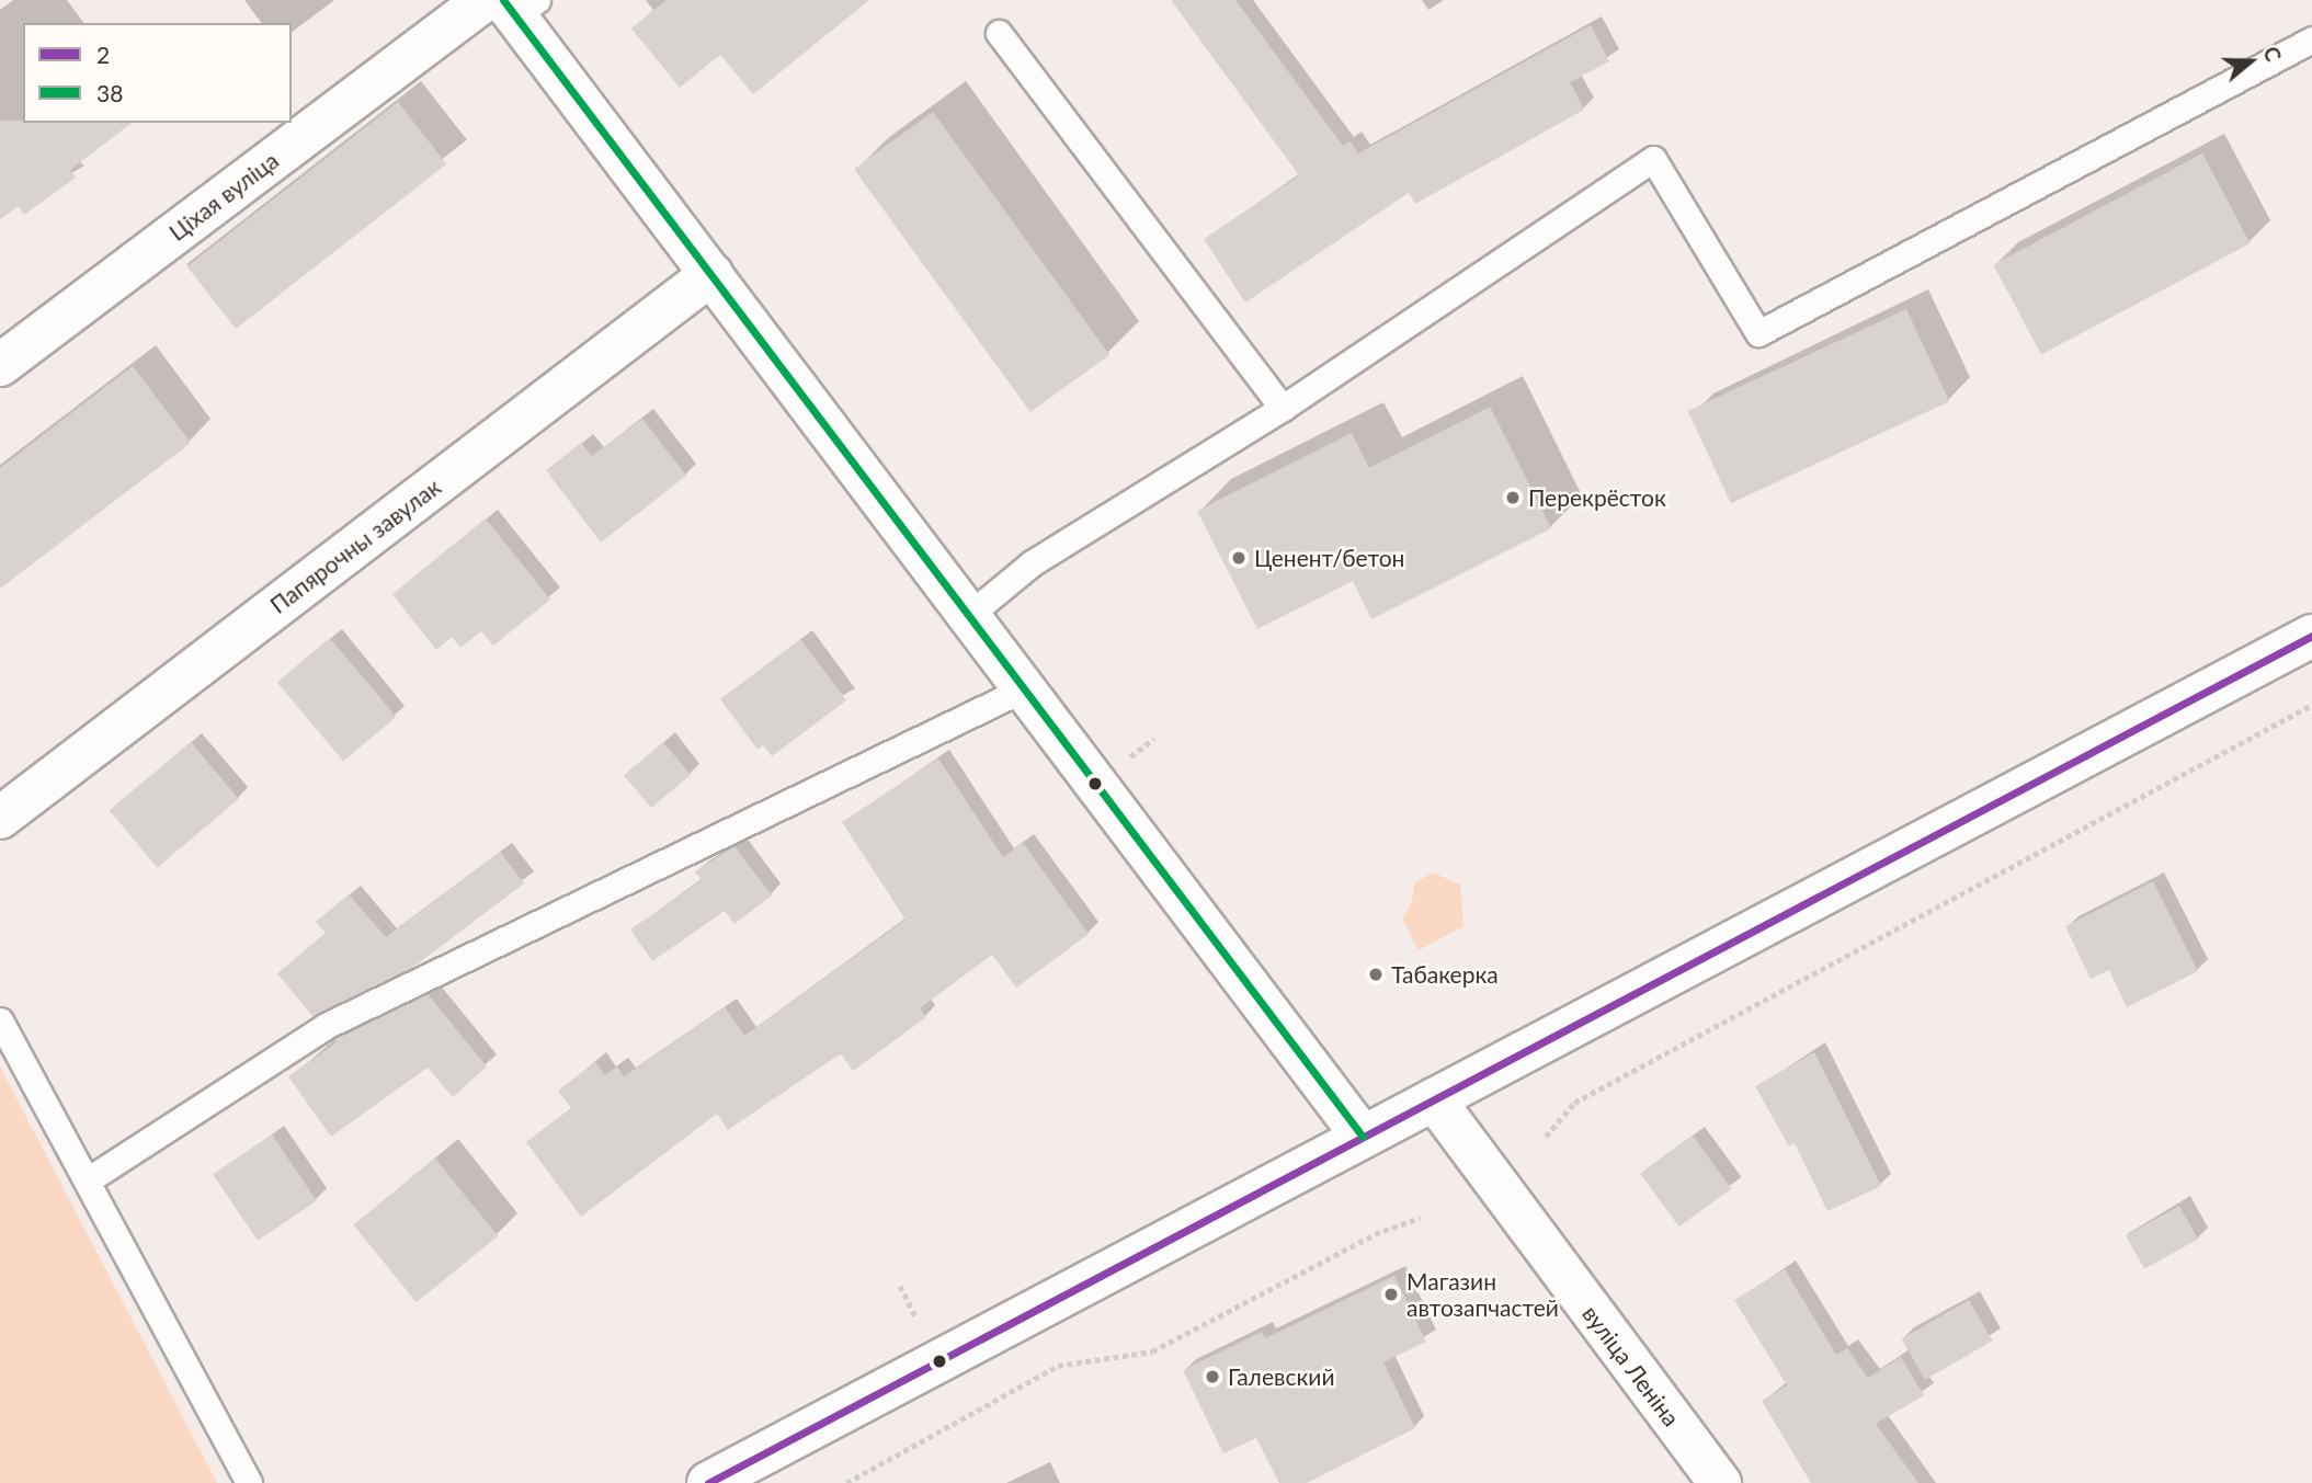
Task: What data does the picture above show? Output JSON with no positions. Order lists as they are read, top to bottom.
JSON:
{
  "streets": {
    "street": ["Ціхая вуліца", "Папярочны завулак", "вуліца Леніна"]
  },
  "places": [
    "Перекрёсток",
    "Ценент/бетон",
    "Табакерка",
    "Магазин автозапчастей",
    "Галевский"
  ],
  "lines": ["transit line 38", "transit line 2"],
  "legend": ["2", "38"],
  "north": "right"
}
